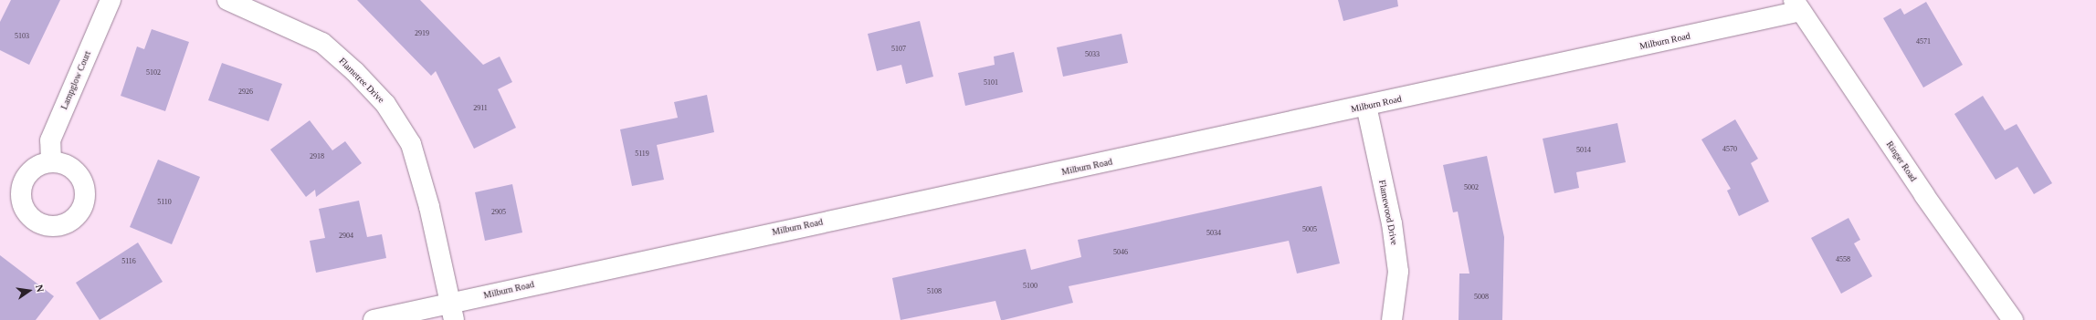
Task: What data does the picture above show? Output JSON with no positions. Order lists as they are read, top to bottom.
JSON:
{
  "streets": {
    "street": [
      "Milburn Road",
      "Lampglow Court",
      "Flametree Drive",
      "Ringer Road",
      "Flamewood Drive"
    ]
  },
  "crossings": [
    ["Milburn Road", "Flametree Drive"],
    ["Milburn Road", "Ringer Road"],
    ["Milburn Road", "Flamewood Drive"]
  ],
  "house_numbers": [
    "2919",
    "5103",
    "4571",
    "5107",
    "5033",
    "5102",
    "5101",
    "2926",
    "2911",
    "4570",
    "5014",
    "5119",
    "2918",
    "5002",
    "5110",
    "2905",
    "5005",
    "5034",
    "2904",
    "5046",
    "4558",
    "5116",
    "5100",
    "5108",
    "5008"
  ],
  "north": "right"
}
